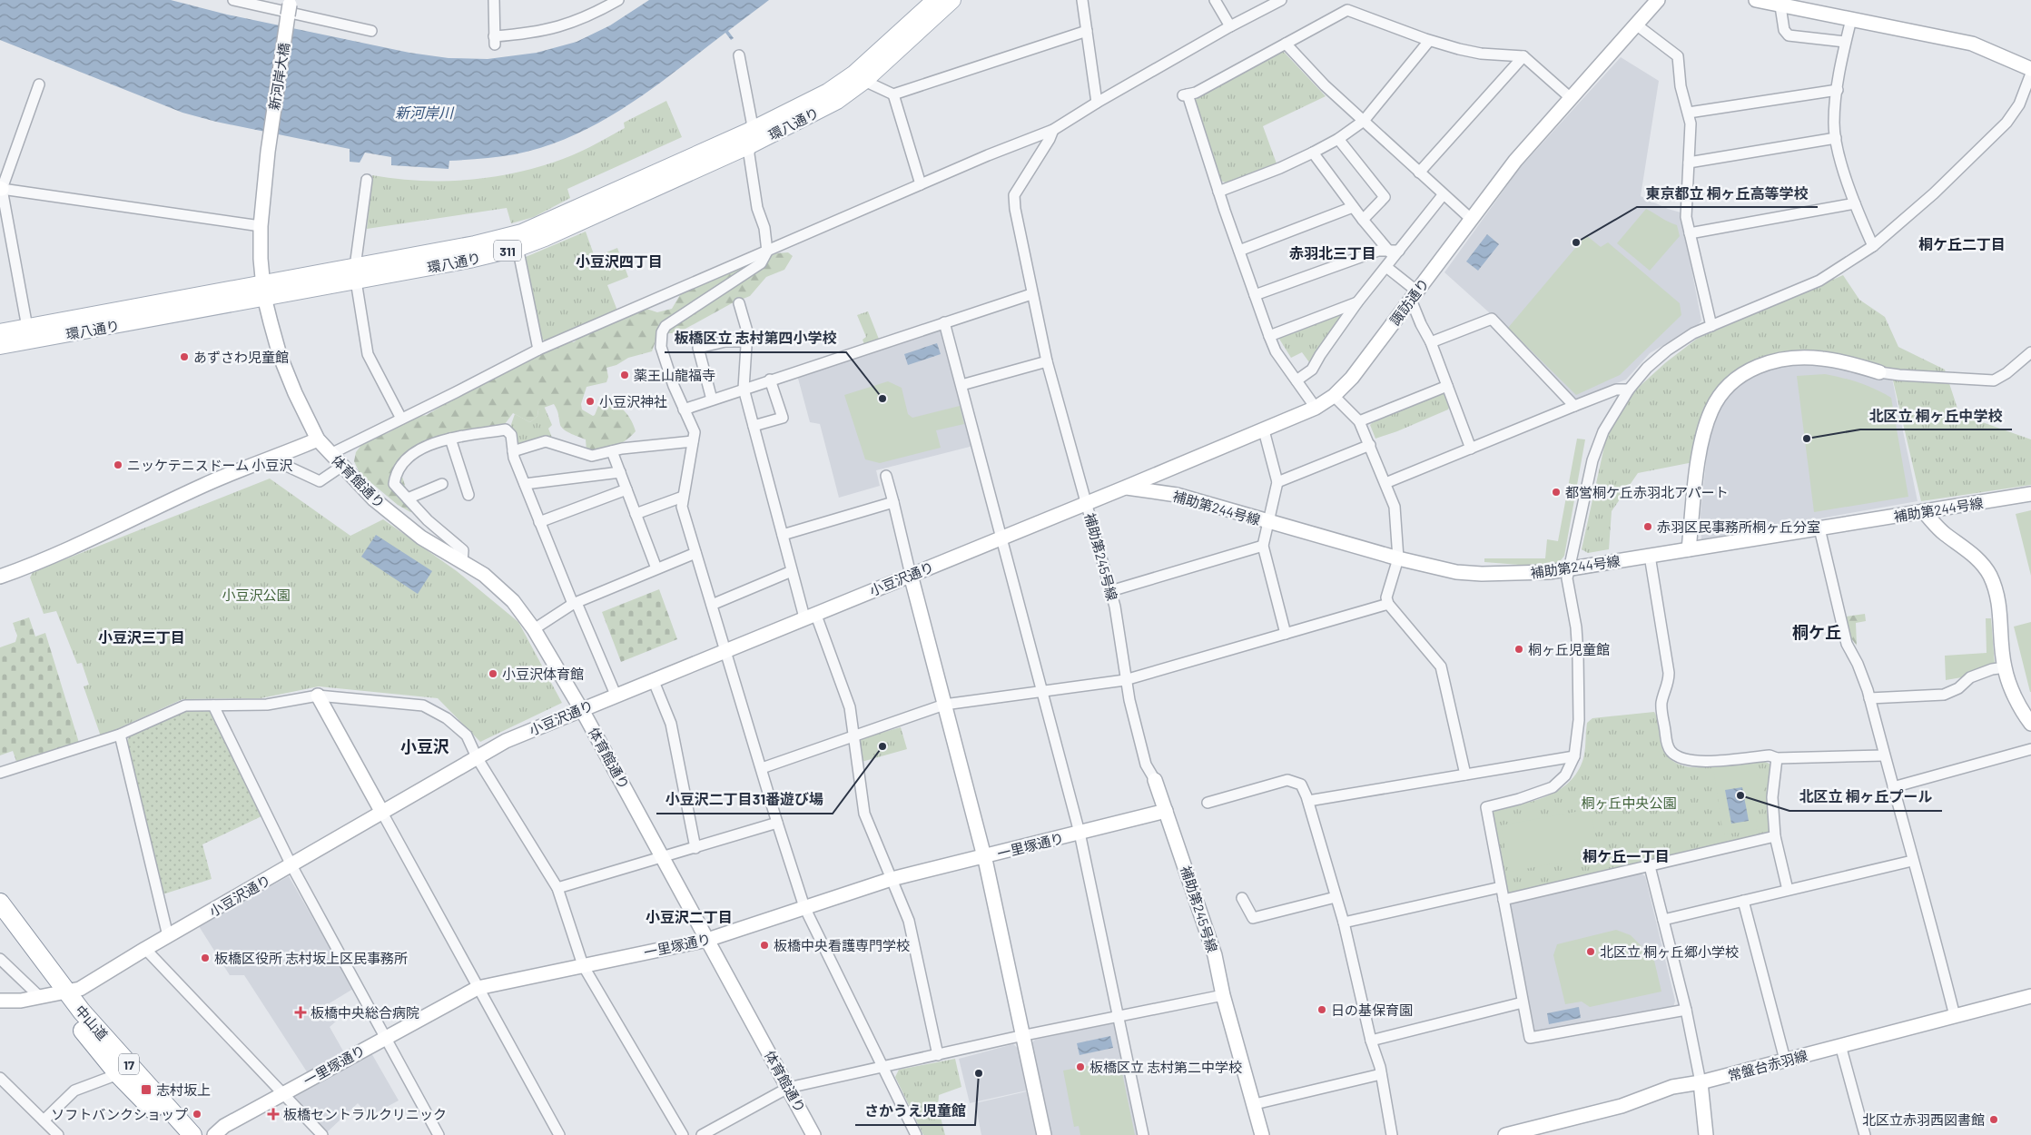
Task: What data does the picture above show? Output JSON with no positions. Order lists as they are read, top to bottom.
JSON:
{
  "streets": {
    "highway": ["中山道", "17"],
    "main road": ["環八通り", "311"],
    "street": [
      "新河岸大橋",
      "諏訪通り",
      "体育館通り",
      "補助第244号線",
      "補助第245号線",
      "小豆沢通り",
      "一里塚通り",
      "常盤台赤羽線"
    ]
  },
  "crossings": [
    ["新河岸大橋", "体育館通り"],
    ["環八通り", "体育館通り"],
    ["諏訪通り", "補助第244号線"],
    ["諏訪通り", "補助第245号線"],
    ["諏訪通り", "小豆沢通り"],
    ["体育館通り", "小豆沢通り"],
    ["体育館通り", "一里塚通り"],
    ["補助第245号線", "小豆沢通り"],
    ["補助第245号線", "一里塚通り"],
    ["小豆沢通り", "中山道"]
  ],
  "districts": [
    "桐ケ丘二丁目",
    "赤羽北三丁目",
    "小豆沢四丁目",
    "桐ケ丘",
    "小豆沢三丁目",
    "小豆沢",
    "桐ケ丘一丁目",
    "小豆沢二丁目"
  ],
  "water": ["新河岸川"],
  "parks": ["小豆沢公園", "桐ヶ丘中央公園"],
  "places": {
    "other": [
      "東京都立 桐ヶ丘高等学校",
      "あずさわ児童館",
      "薬王山龍福寺",
      "板橋区立 志村第四小学校",
      "小豆沢神社",
      "北区立 桐ヶ丘中学校",
      "ニッケテニスドーム 小豆沢",
      "都営桐ケ丘赤羽北アパート",
      "赤羽区民事務所桐ヶ丘分室",
      "桐ヶ丘児童館",
      "小豆沢体育館",
      "小豆沢二丁目31番遊び場",
      "北区立 桐ヶ丘プール",
      "板橋中央看護専門学校",
      "北区立 桐ヶ丘郷小学校",
      "板橋区役所 志村坂上区民事務所",
      "日の基保育園",
      "板橋区立 志村第二中学校",
      "さかうえ児童館",
      "ソフトバンクショップ",
      "北区立赤羽西図書館"
    ],
    "health": ["板橋中央総合病院", "板橋セントラルクリニック"],
    "transit": ["志村坂上"]
  }
}
